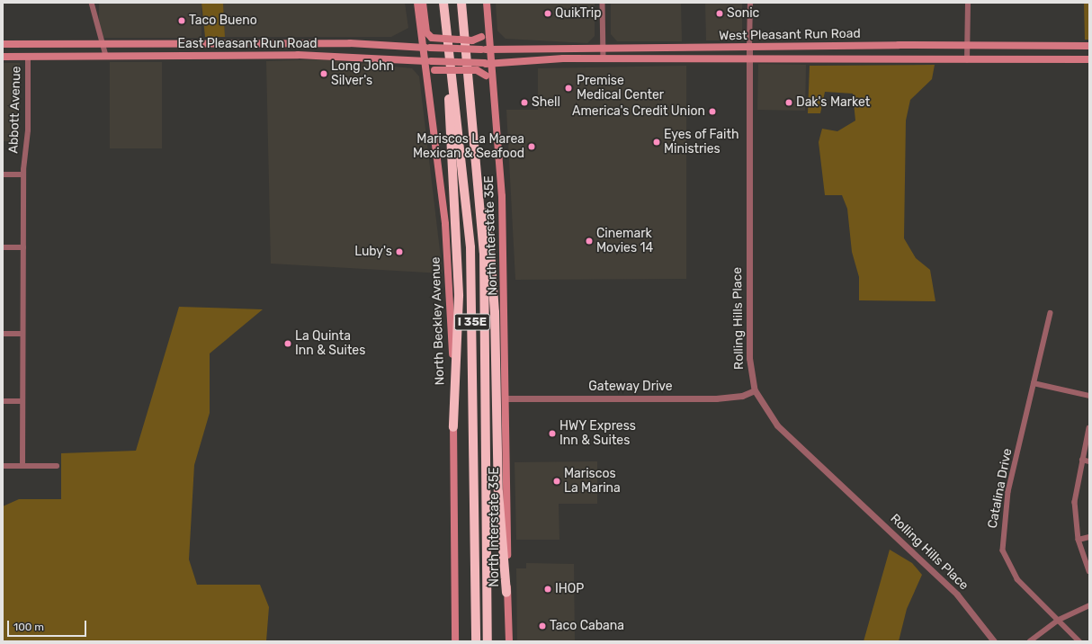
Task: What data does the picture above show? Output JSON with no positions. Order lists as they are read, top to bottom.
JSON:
{
  "streets": {
    "highway": ["I 35E"],
    "main road": [
      "West Pleasant Run Road",
      "East Pleasant Run Road",
      "North Interstate 35E",
      "North Beckley Avenue"
    ],
    "street": [
      "Abbott Avenue",
      "Rolling Hills Place",
      "Gateway Drive",
      "Catalina Drive"
    ]
  },
  "crossings": [
    ["West Pleasant Run Road", "East Pleasant Run Road"],
    ["West Pleasant Run Road", "North Interstate 35E"],
    ["West Pleasant Run Road", "Rolling Hills Place"],
    ["East Pleasant Run Road", "Abbott Avenue"],
    ["East Pleasant Run Road", "North Interstate 35E"],
    ["East Pleasant Run Road", "North Beckley Avenue"],
    ["North Interstate 35E", "Gateway Drive"],
    ["Rolling Hills Place", "Gateway Drive"]
  ],
  "places": [
    "QuikTrip",
    "Sonic",
    "Taco Bueno",
    "Long John Silver's",
    "Premise Medical Center",
    "Shell",
    "Dak's Market",
    "America's Credit Union",
    "Eyes of Faith Ministries",
    "Mariscos La Marea Mexican & Seafood",
    "Cinemark Movies 14",
    "Luby's",
    "La Quinta Inn & Suites",
    "HWY Express Inn & Suites",
    "Mariscos La Marina",
    "IHOP",
    "Taco Cabana"
  ],
  "scale_bar": "100 m"
}
